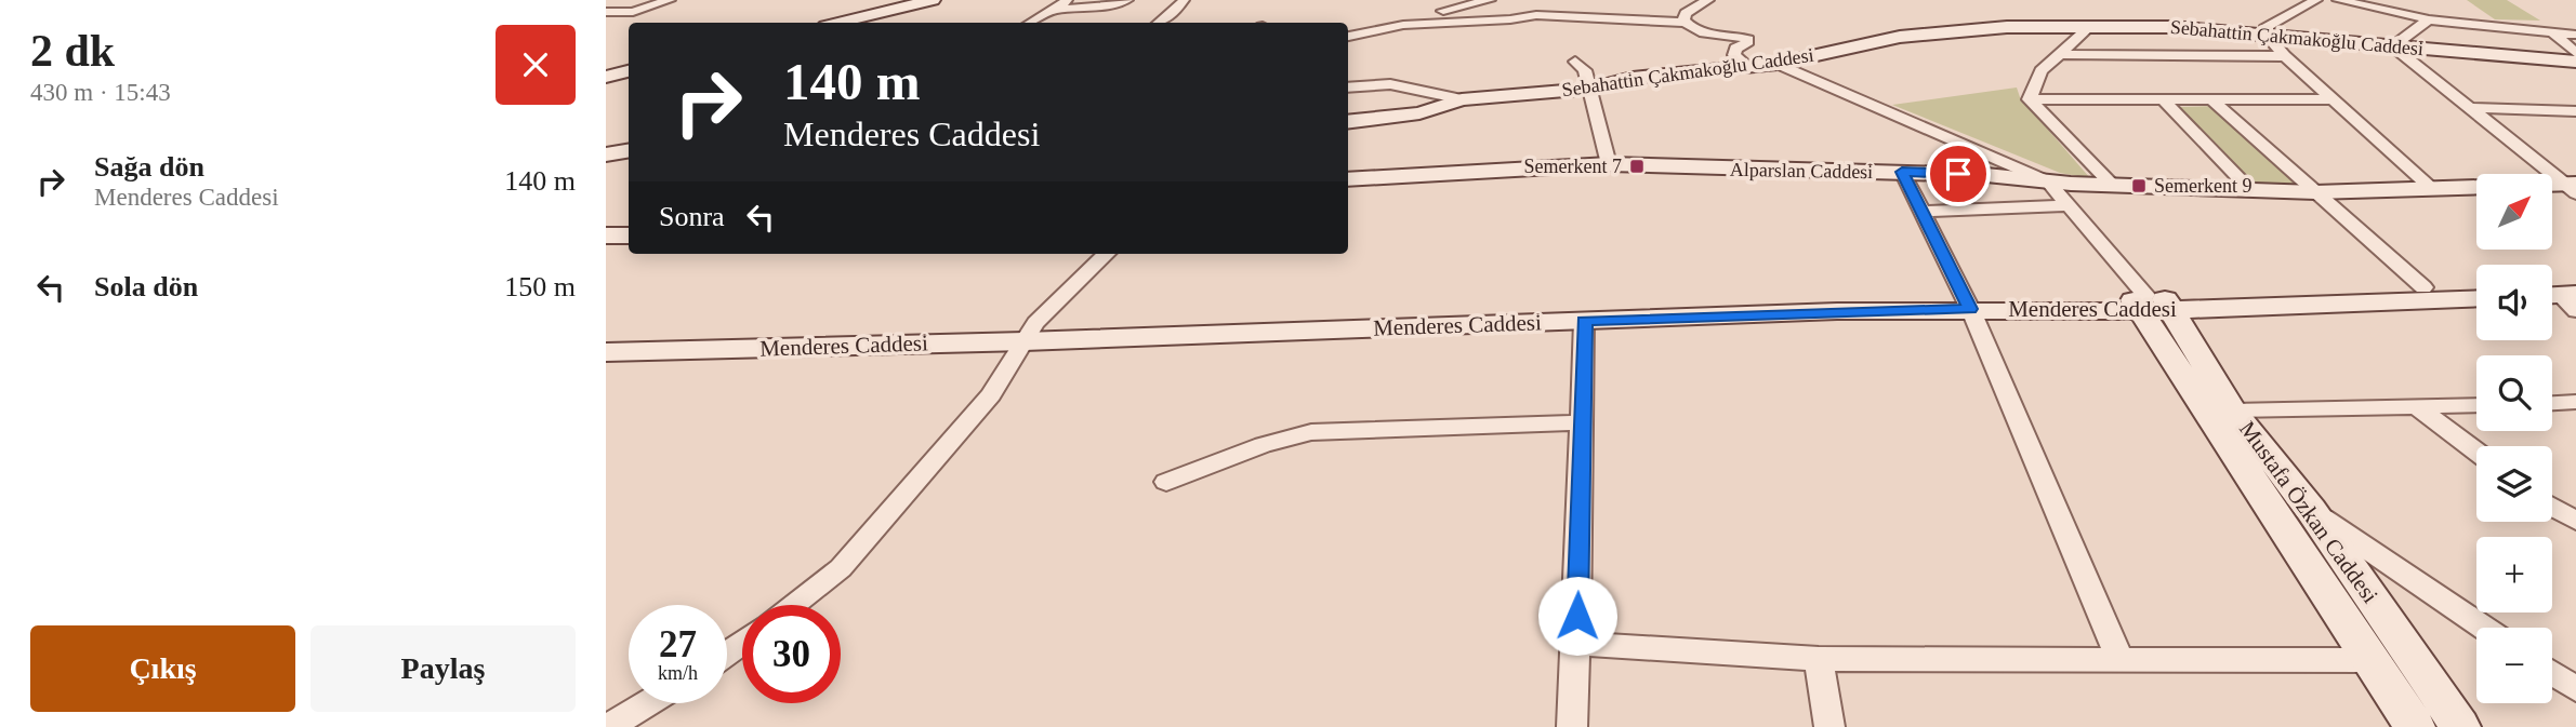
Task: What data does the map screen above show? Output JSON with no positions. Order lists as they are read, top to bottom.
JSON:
{
  "streets": {
    "main road": [
      "Sebahattin Çakmakoğlu Caddesi",
      "Alparslan Caddesi",
      "Menderes Caddesi",
      "Mustafa Özkan Caddesi"
    ]
  },
  "crossings": [
    ["Menderes Caddesi", "Mustafa Özkan Caddesi"]
  ],
  "places": {
    "transit": ["Semerkent 7", "Semerkent 9"]
  },
  "north": "top right",
  "page": {
    "heading": ["2 dk", "430 m · 15:43"],
    "turn": ["140 m", "Menderes Caddesi"],
    "list": [
      {
        "name": "Sağa dön",
        "note": "Menderes Caddesi",
        "value": "140 m"
      },
      {
        "name": "Sola dön",
        "value": "150 m"
      }
    ],
    "map_buttons": ["+", "−"],
    "then": "Sonra",
    "speed": "27 km/h",
    "limit": "30",
    "buttons": ["Çıkış", "Paylaş"]
  }
}
